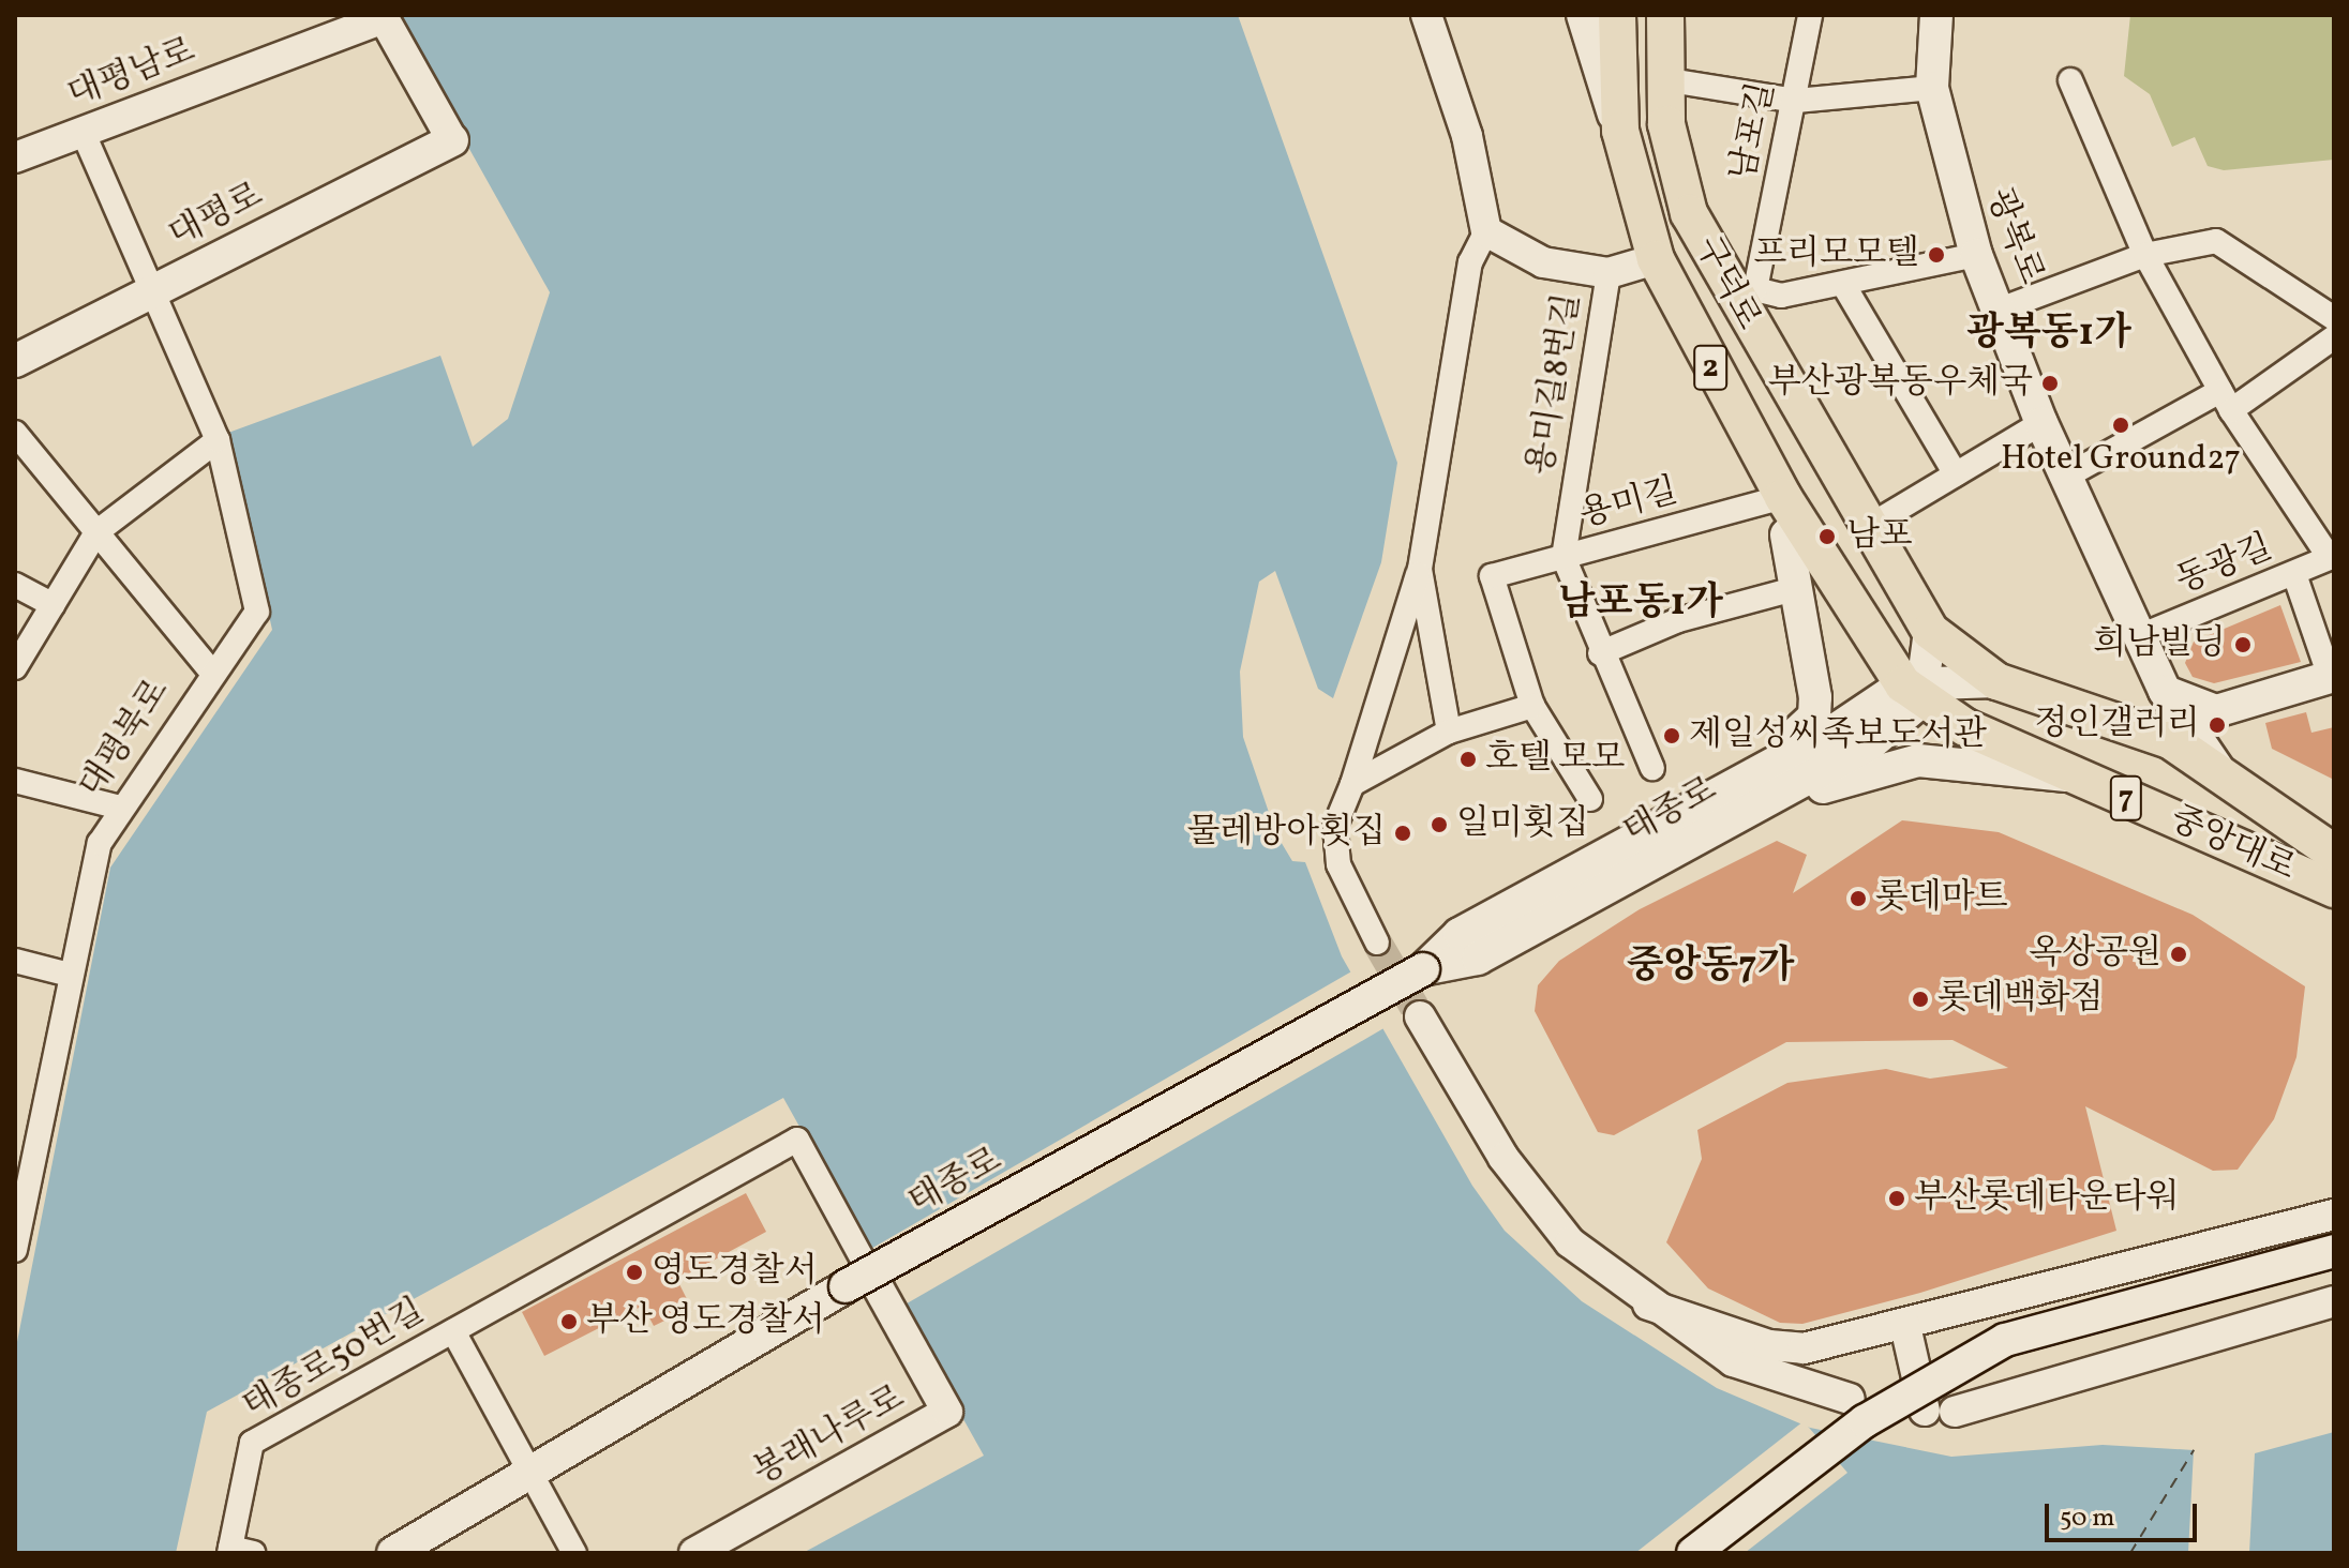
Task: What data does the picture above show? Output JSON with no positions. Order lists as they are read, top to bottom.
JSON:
{
  "streets": {
    "main road": [
      "대평로",
      "광복로",
      "구덕로",
      "2",
      "7",
      "태종로",
      "중앙대로"
    ],
    "street": [
      "대평남로",
      "남포길",
      "용미길8번길",
      "용미길",
      "동광길",
      "대평북로",
      "태종로50번길",
      "봉래나루로"
    ]
  },
  "crossings": [
    ["대평남로", "대평로"],
    ["대평남로", "대평북로"],
    ["남포길", "구덕로"],
    ["대평로", "대평북로"],
    ["광복로", "동광길"],
    ["광복로", "중앙대로"],
    ["구덕로", "용미길"],
    ["구덕로", "태종로"],
    ["구덕로", "중앙대로"],
    ["용미길8번길", "용미길"],
    ["태종로", "중앙대로"],
    ["태종로", "태종로50번길"],
    ["태종로", "봉래나루로"]
  ],
  "districts": ["광복동1가", "남포동1가", "중앙동7가"],
  "places": [
    "프리모모텔",
    "부산광복동우체국",
    "Hotel Ground27",
    "남포",
    "희남빌딩",
    "정인갤러리",
    "제일성씨족보도서관",
    "호텔 모모",
    "일미횟집",
    "물레방아횟집",
    "롯데마트",
    "옥상공원",
    "롯데백화점",
    "부산롯데타운타워",
    "영도경찰서",
    "부산 영도경찰서"
  ],
  "scale_bar": "50 m"
}
